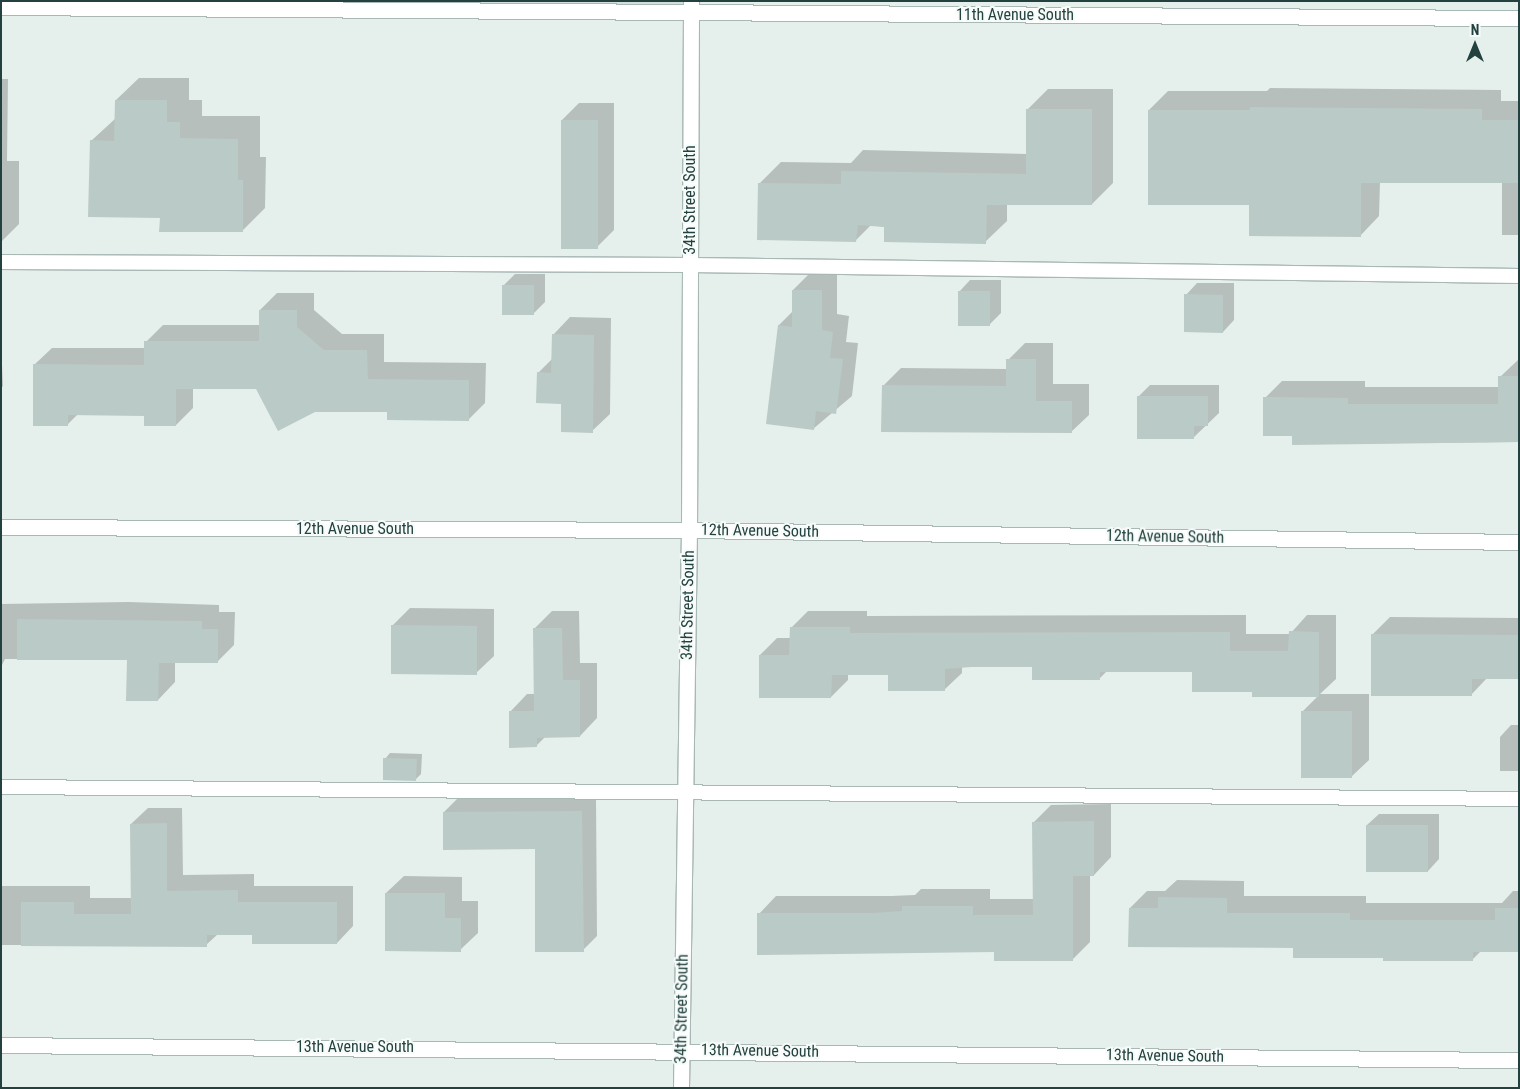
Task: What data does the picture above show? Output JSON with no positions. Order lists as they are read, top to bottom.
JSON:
{
  "streets": {
    "street": [
      "11th Avenue South",
      "34th Street South",
      "12th Avenue South",
      "13th Avenue South"
    ]
  },
  "crossings": [
    ["11th Avenue South", "34th Street South"],
    ["34th Street South", "12th Avenue South"],
    ["34th Street South", "13th Avenue South"]
  ],
  "north": "top"
}
